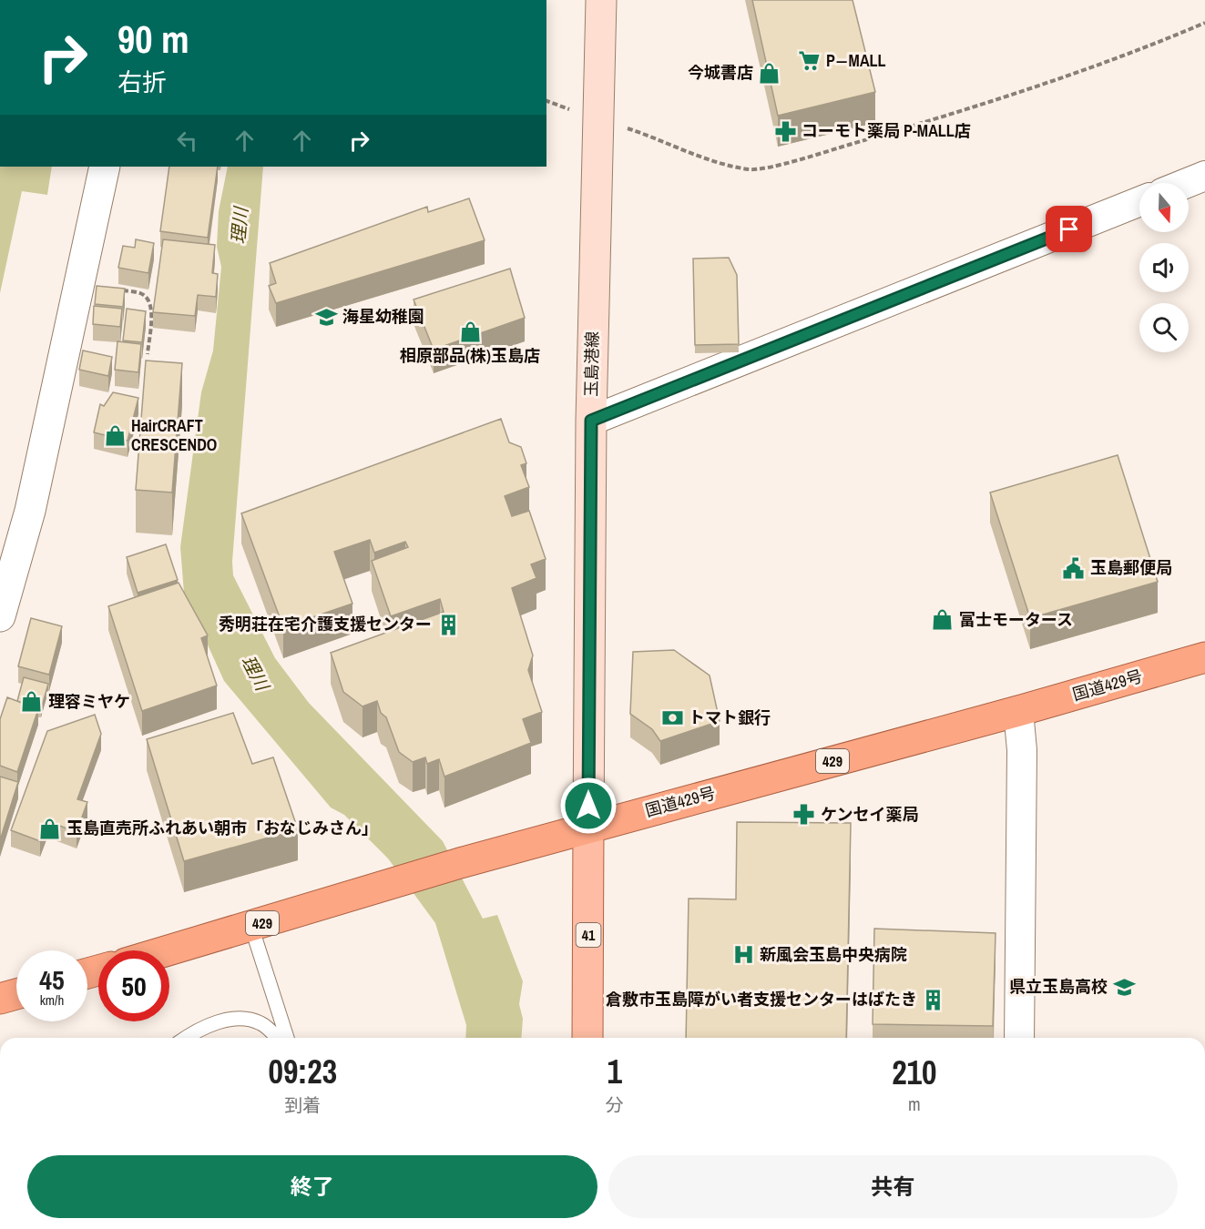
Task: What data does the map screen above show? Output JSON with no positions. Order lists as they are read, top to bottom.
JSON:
{
  "streets": {
    "highway": ["国道429号", "429"],
    "main road": ["玉島港線", "41"]
  },
  "crossings": [
    ["玉島港線", "国道429号"],
    ["玉島港線", "41"],
    ["国道429号", "41"]
  ],
  "water": ["理川"],
  "places": {
    "supermarket": ["P―MALL"],
    "shop": [
      "今城書店",
      "相原部品(株)玉島店",
      "HairCRAFT CRESCENDO",
      "富士モータース",
      "理容ミヤケ",
      "玉島直売所ふれあい朝市「おなじみさん」"
    ],
    "pharmacy": ["コーモト薬局 P-MALL店", "ケンセイ薬局"],
    "school or university": ["海星幼稚園", "県立玉島高校"],
    "public building": ["玉島郵便局"],
    "building": ["秀明荘在宅介護支援センター", "倉敷市玉島障がい者支援センターはばたき"],
    "bank": ["トマト銀行"],
    "hospital": ["新風会玉島中央病院"]
  },
  "north": "bottom",
  "page": {
    "turn": ["90 m", "右折"],
    "speed": "45 km/h",
    "limit": "50",
    "eta": [
      "09:23",
      "到着",
      "1",
      "分",
      "210",
      "m"
    ],
    "buttons": ["終了", "共有"]
  }
}
